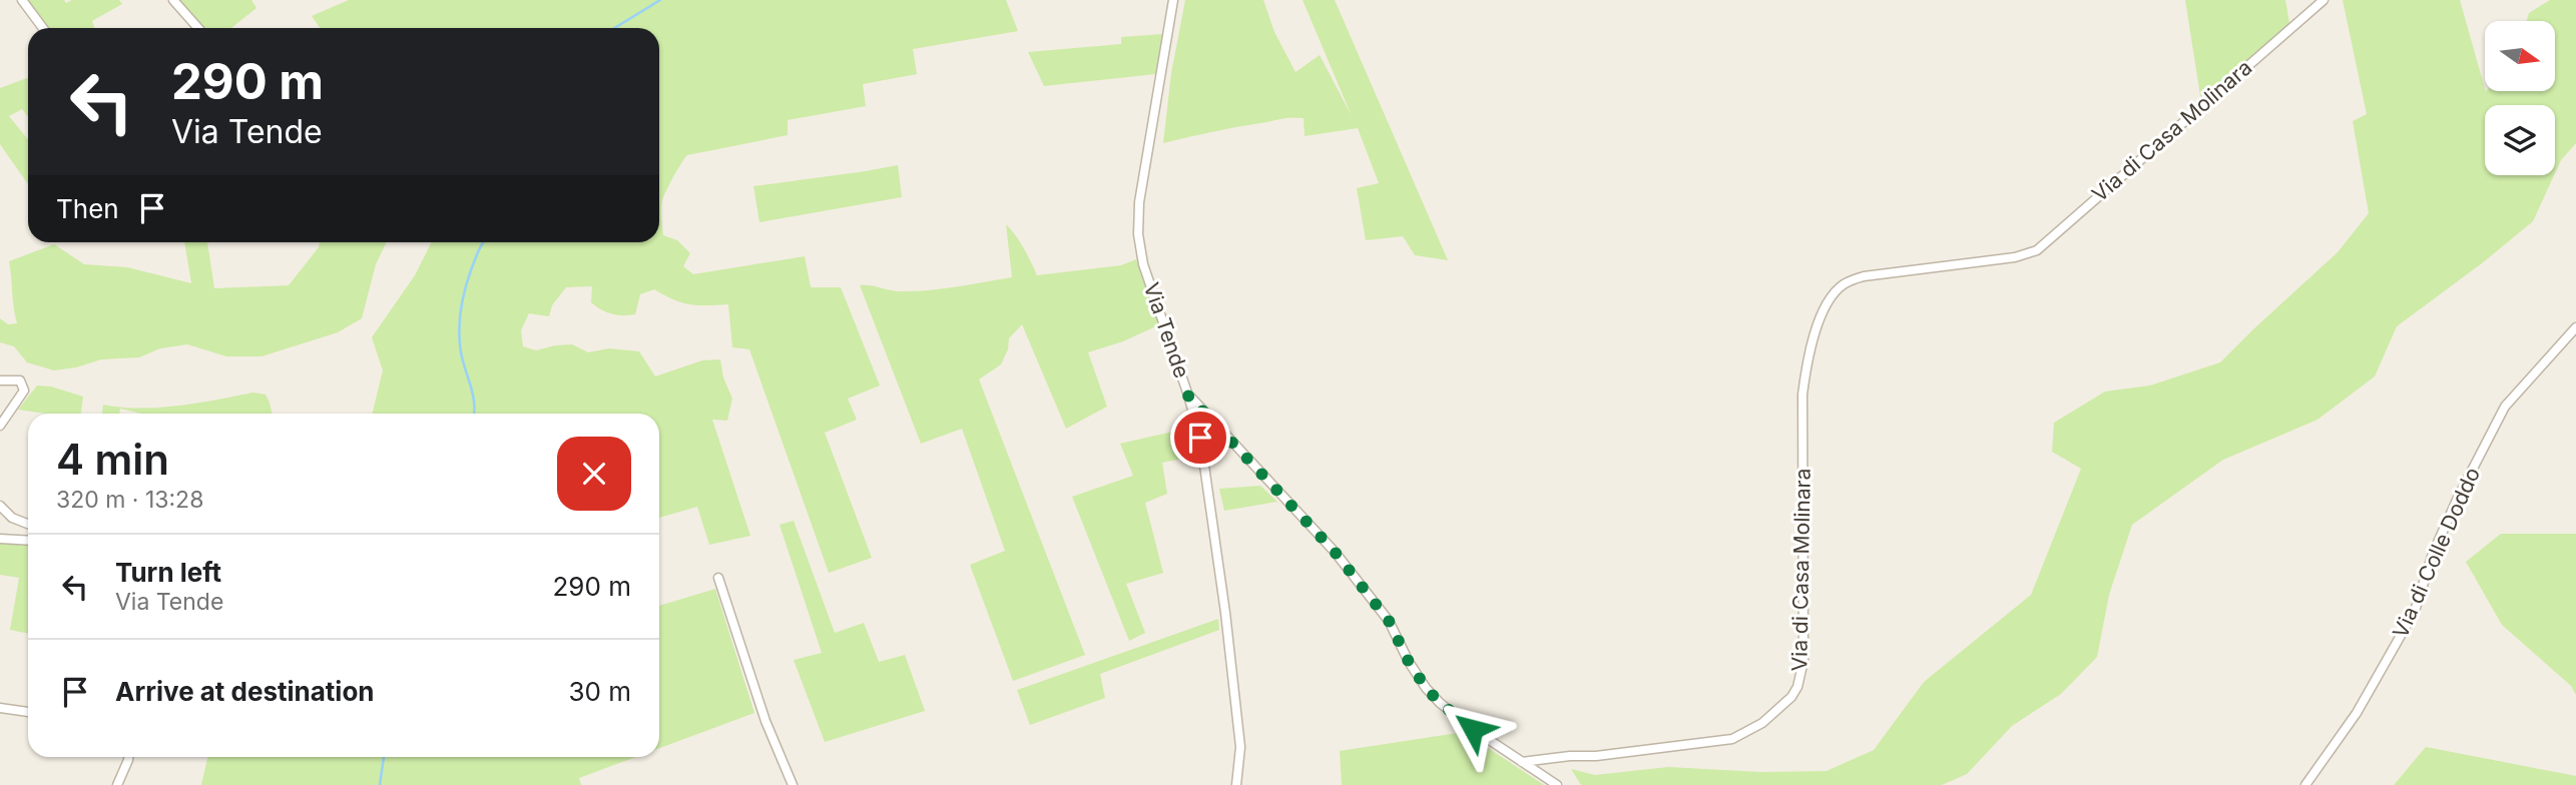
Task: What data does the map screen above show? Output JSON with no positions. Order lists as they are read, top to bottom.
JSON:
{
  "streets": {
    "street": ["Via di Casa Molinara", "Via Tende", "Via di Colle Doddo"]
  },
  "north": "right",
  "page": {
    "turn": ["290 m", "Via Tende"],
    "then": "Then",
    "heading": ["4 min", "320 m · 13:28"],
    "list": [
      {
        "name": "Turn left",
        "note": "Via Tende",
        "value": "290 m"
      },
      {
        "name": "Arrive at destination",
        "value": "30 m"
      }
    ]
  }
}
